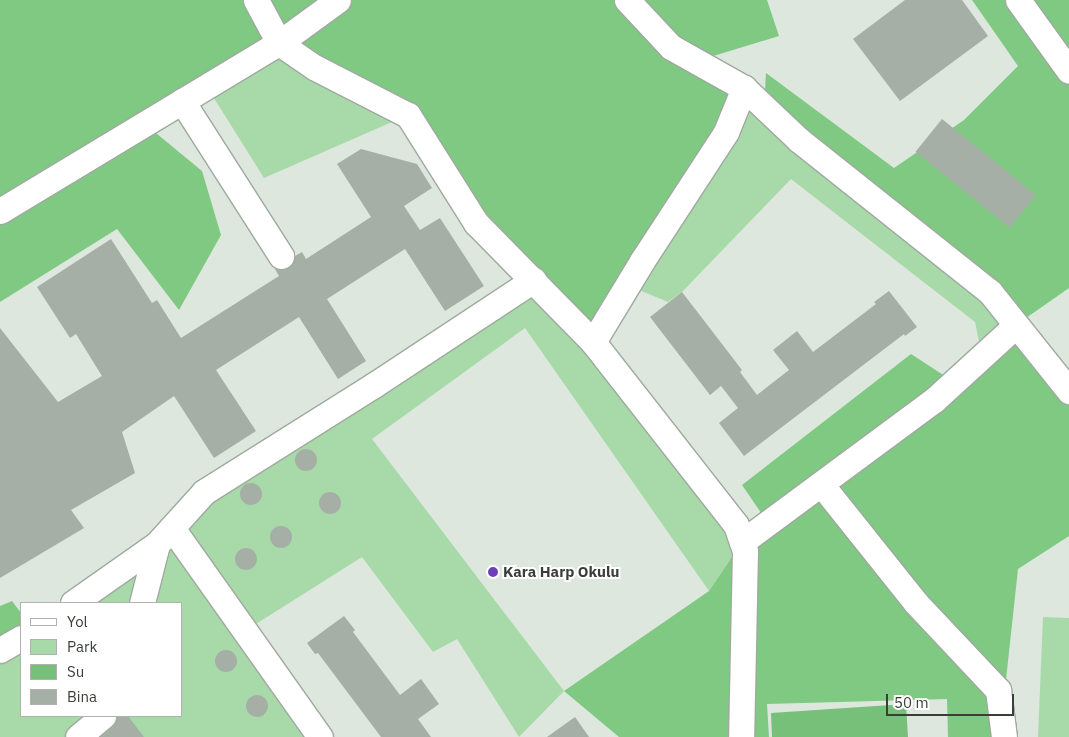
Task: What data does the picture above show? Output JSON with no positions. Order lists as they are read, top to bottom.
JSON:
{
  "places": ["Kara Harp Okulu"],
  "legend": [
    "Yol",
    "Park",
    "Su",
    "Bina"
  ],
  "scale_bar": "50 m"
}
